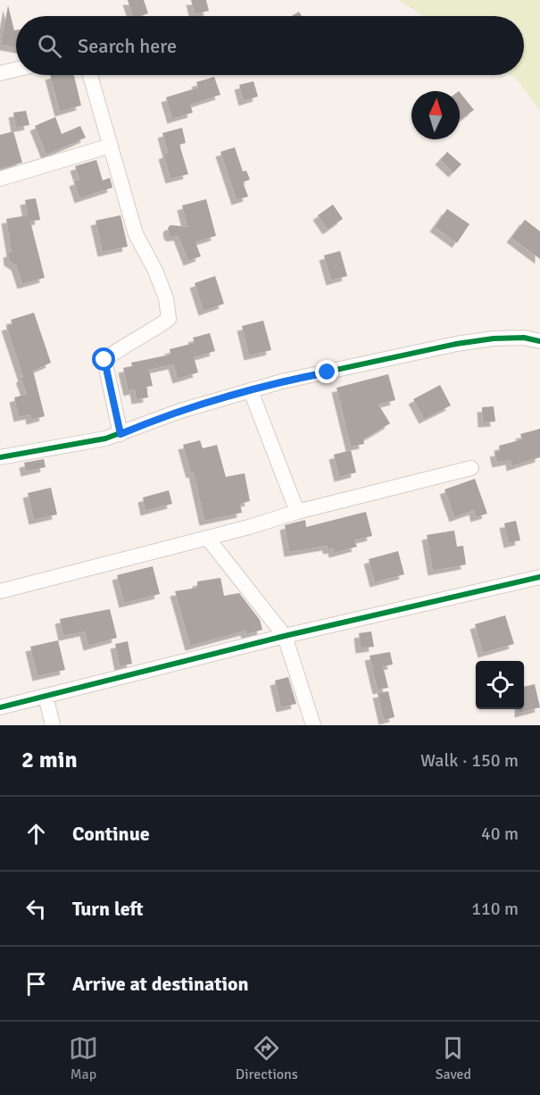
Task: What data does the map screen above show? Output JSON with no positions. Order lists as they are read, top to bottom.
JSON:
{
  "north": "top",
  "page": {
    "search": "Search here",
    "heading": ["2 min", "Walk · 150 m"],
    "list": [
      ["Continue", "40 m"],
      ["Turn left", "110 m"],
      "Arrive at destination"
    ],
    "nav": ["Map", "Directions", "Saved"]
  }
}
